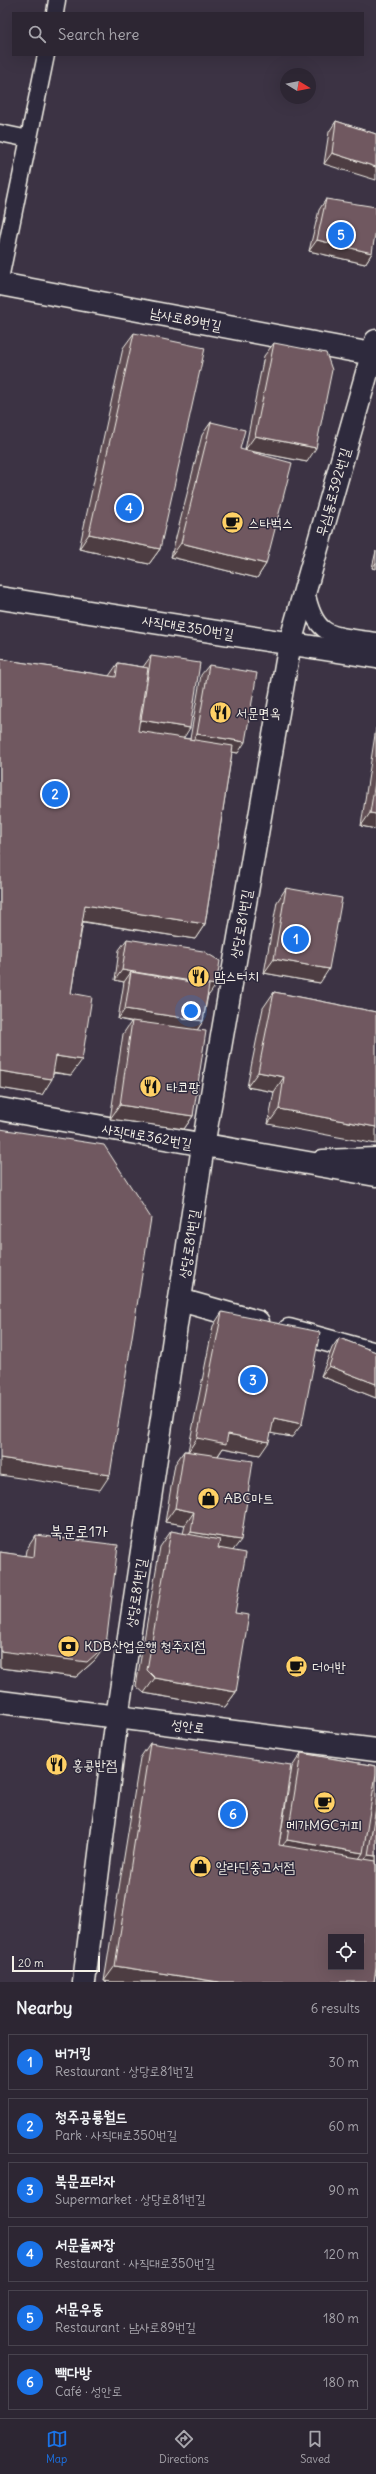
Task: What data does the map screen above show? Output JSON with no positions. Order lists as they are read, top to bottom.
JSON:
{
  "streets": {
    "street": [
      "남사로89번길",
      "무심동로392번길",
      "사직대로350번길",
      "상당로81번길",
      "사직대로362번길",
      "성안로"
    ]
  },
  "crossings": [
    ["남사로89번길", "무심동로392번길"],
    ["무심동로392번길", "사직대로350번길"],
    ["무심동로392번길", "상당로81번길"],
    ["사직대로350번길", "상당로81번길"],
    ["상당로81번길", "사직대로362번길"],
    ["상당로81번길", "성안로"]
  ],
  "districts": ["북문로1가"],
  "places": {
    "cafe": ["스타벅스", "더어반", "메가MGC커피"],
    "restaurant": [
      "서문면옥",
      "맘스터치",
      "타코팡",
      "홍콩반점"
    ],
    "shop": ["ABC마트", "알라딘중고서점"],
    "bank": ["KDB산업은행 청주지점"]
  },
  "scale_bar": "20 m",
  "north": "right",
  "page": {
    "search": "Search here",
    "pins": [
      "5",
      "4",
      "2",
      "1",
      "3",
      "6"
    ],
    "scale": "20 m",
    "heading": ["Nearby", "6 results"],
    "list": [
      {
        "mark": "1",
        "name": "버거킹",
        "note": "Restaurant · 상당로81번길",
        "value": "30 m"
      },
      {
        "mark": "2",
        "name": "청주공룡월드",
        "note": "Park · 사직대로350번길",
        "value": "60 m"
      },
      {
        "mark": "3",
        "name": "북문프라자",
        "note": "Supermarket · 상당로81번길",
        "value": "90 m"
      },
      {
        "mark": "4",
        "name": "서문돌짜장",
        "note": "Restaurant · 사직대로350번길",
        "value": "120 m"
      },
      {
        "mark": "5",
        "name": "서문우동",
        "note": "Restaurant · 남사로89번길",
        "value": "180 m"
      },
      {
        "mark": "6",
        "name": "빽다방",
        "note": "Café · 성안로",
        "value": "180 m"
      }
    ],
    "nav": ["Map", "Directions", "Saved"]
  }
}
